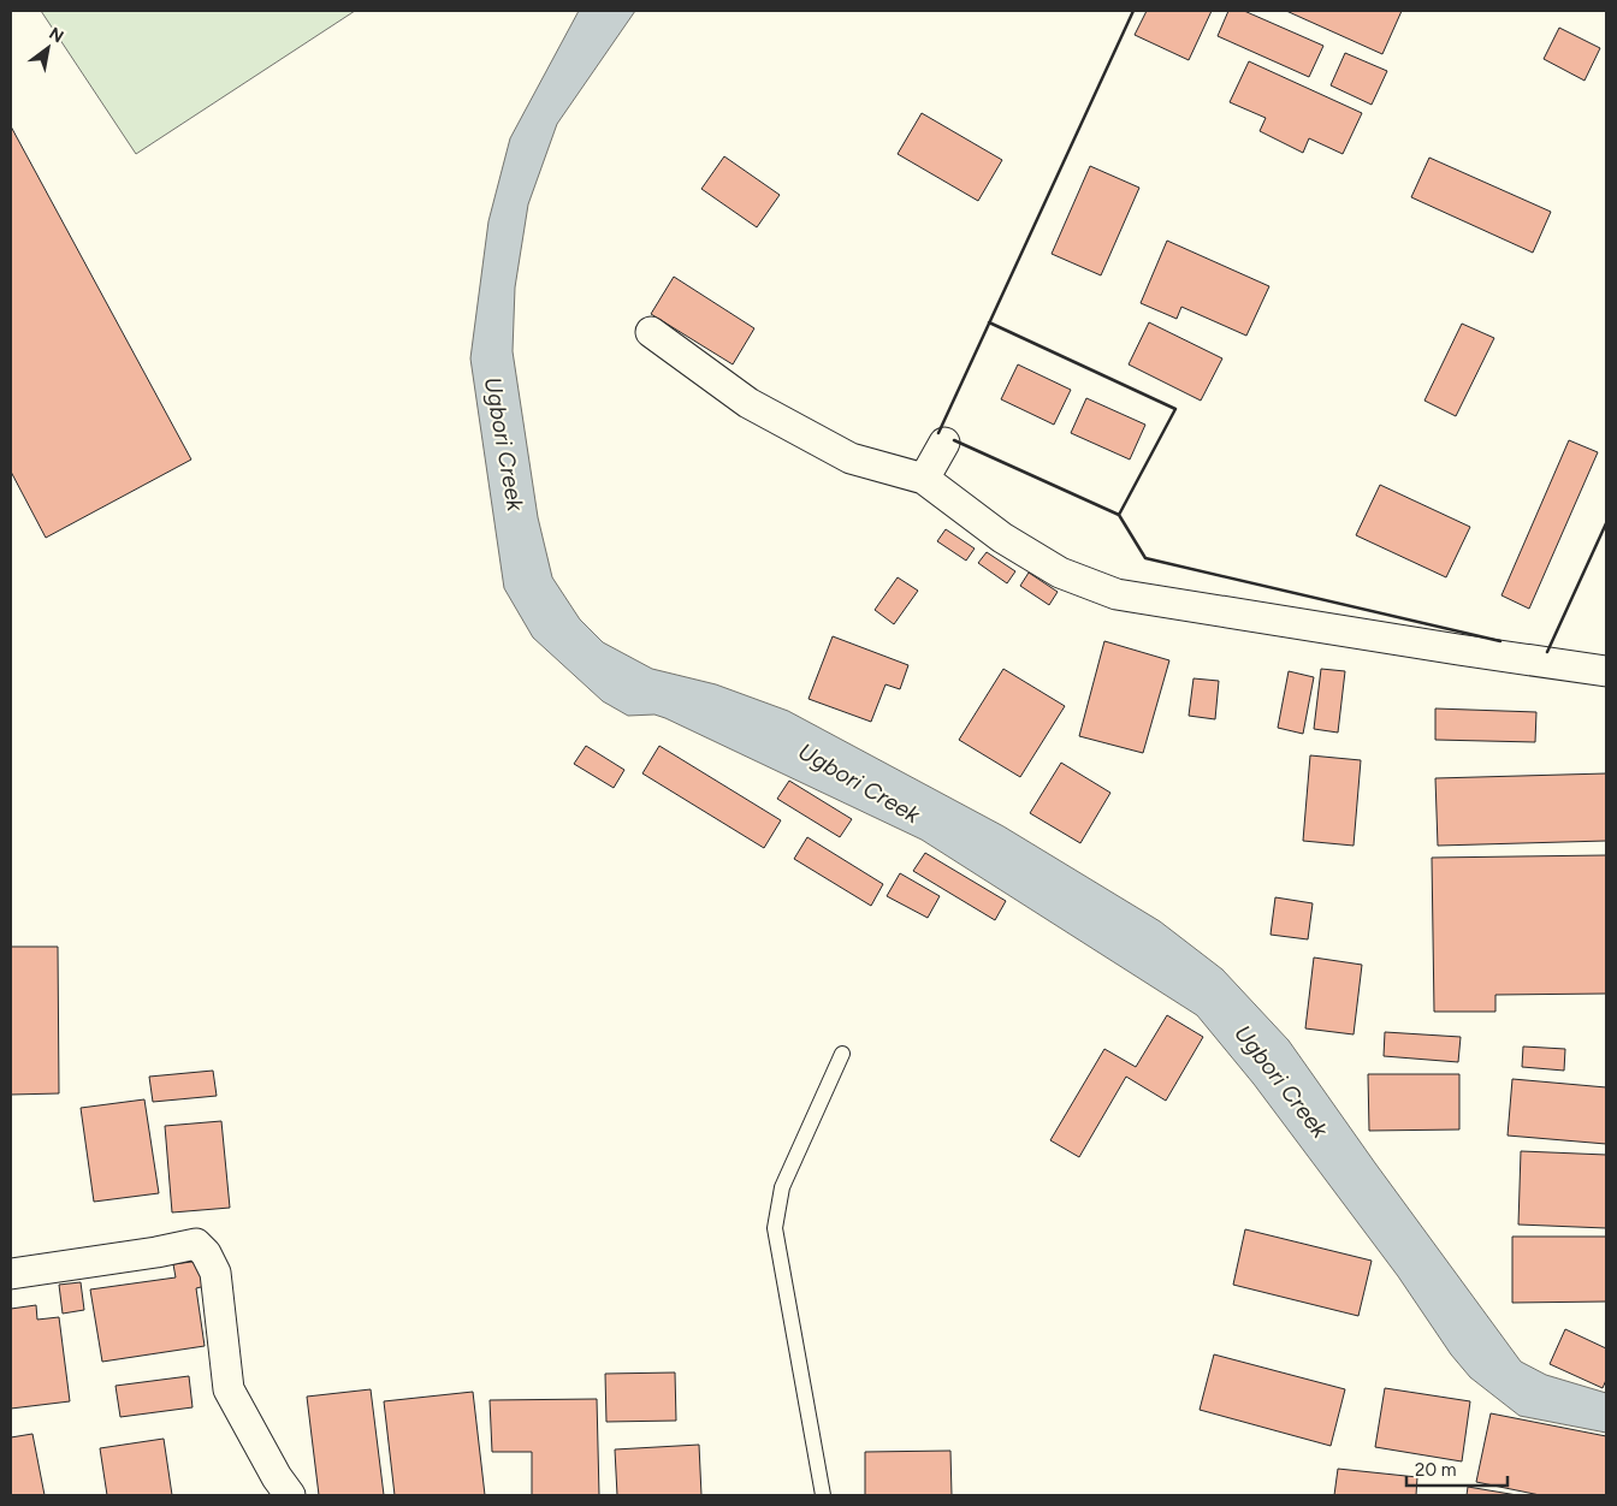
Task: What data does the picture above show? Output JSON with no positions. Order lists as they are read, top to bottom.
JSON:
{
  "water": ["Ugbori Creek"],
  "scale_bar": "20 m",
  "north": "top right"
}
